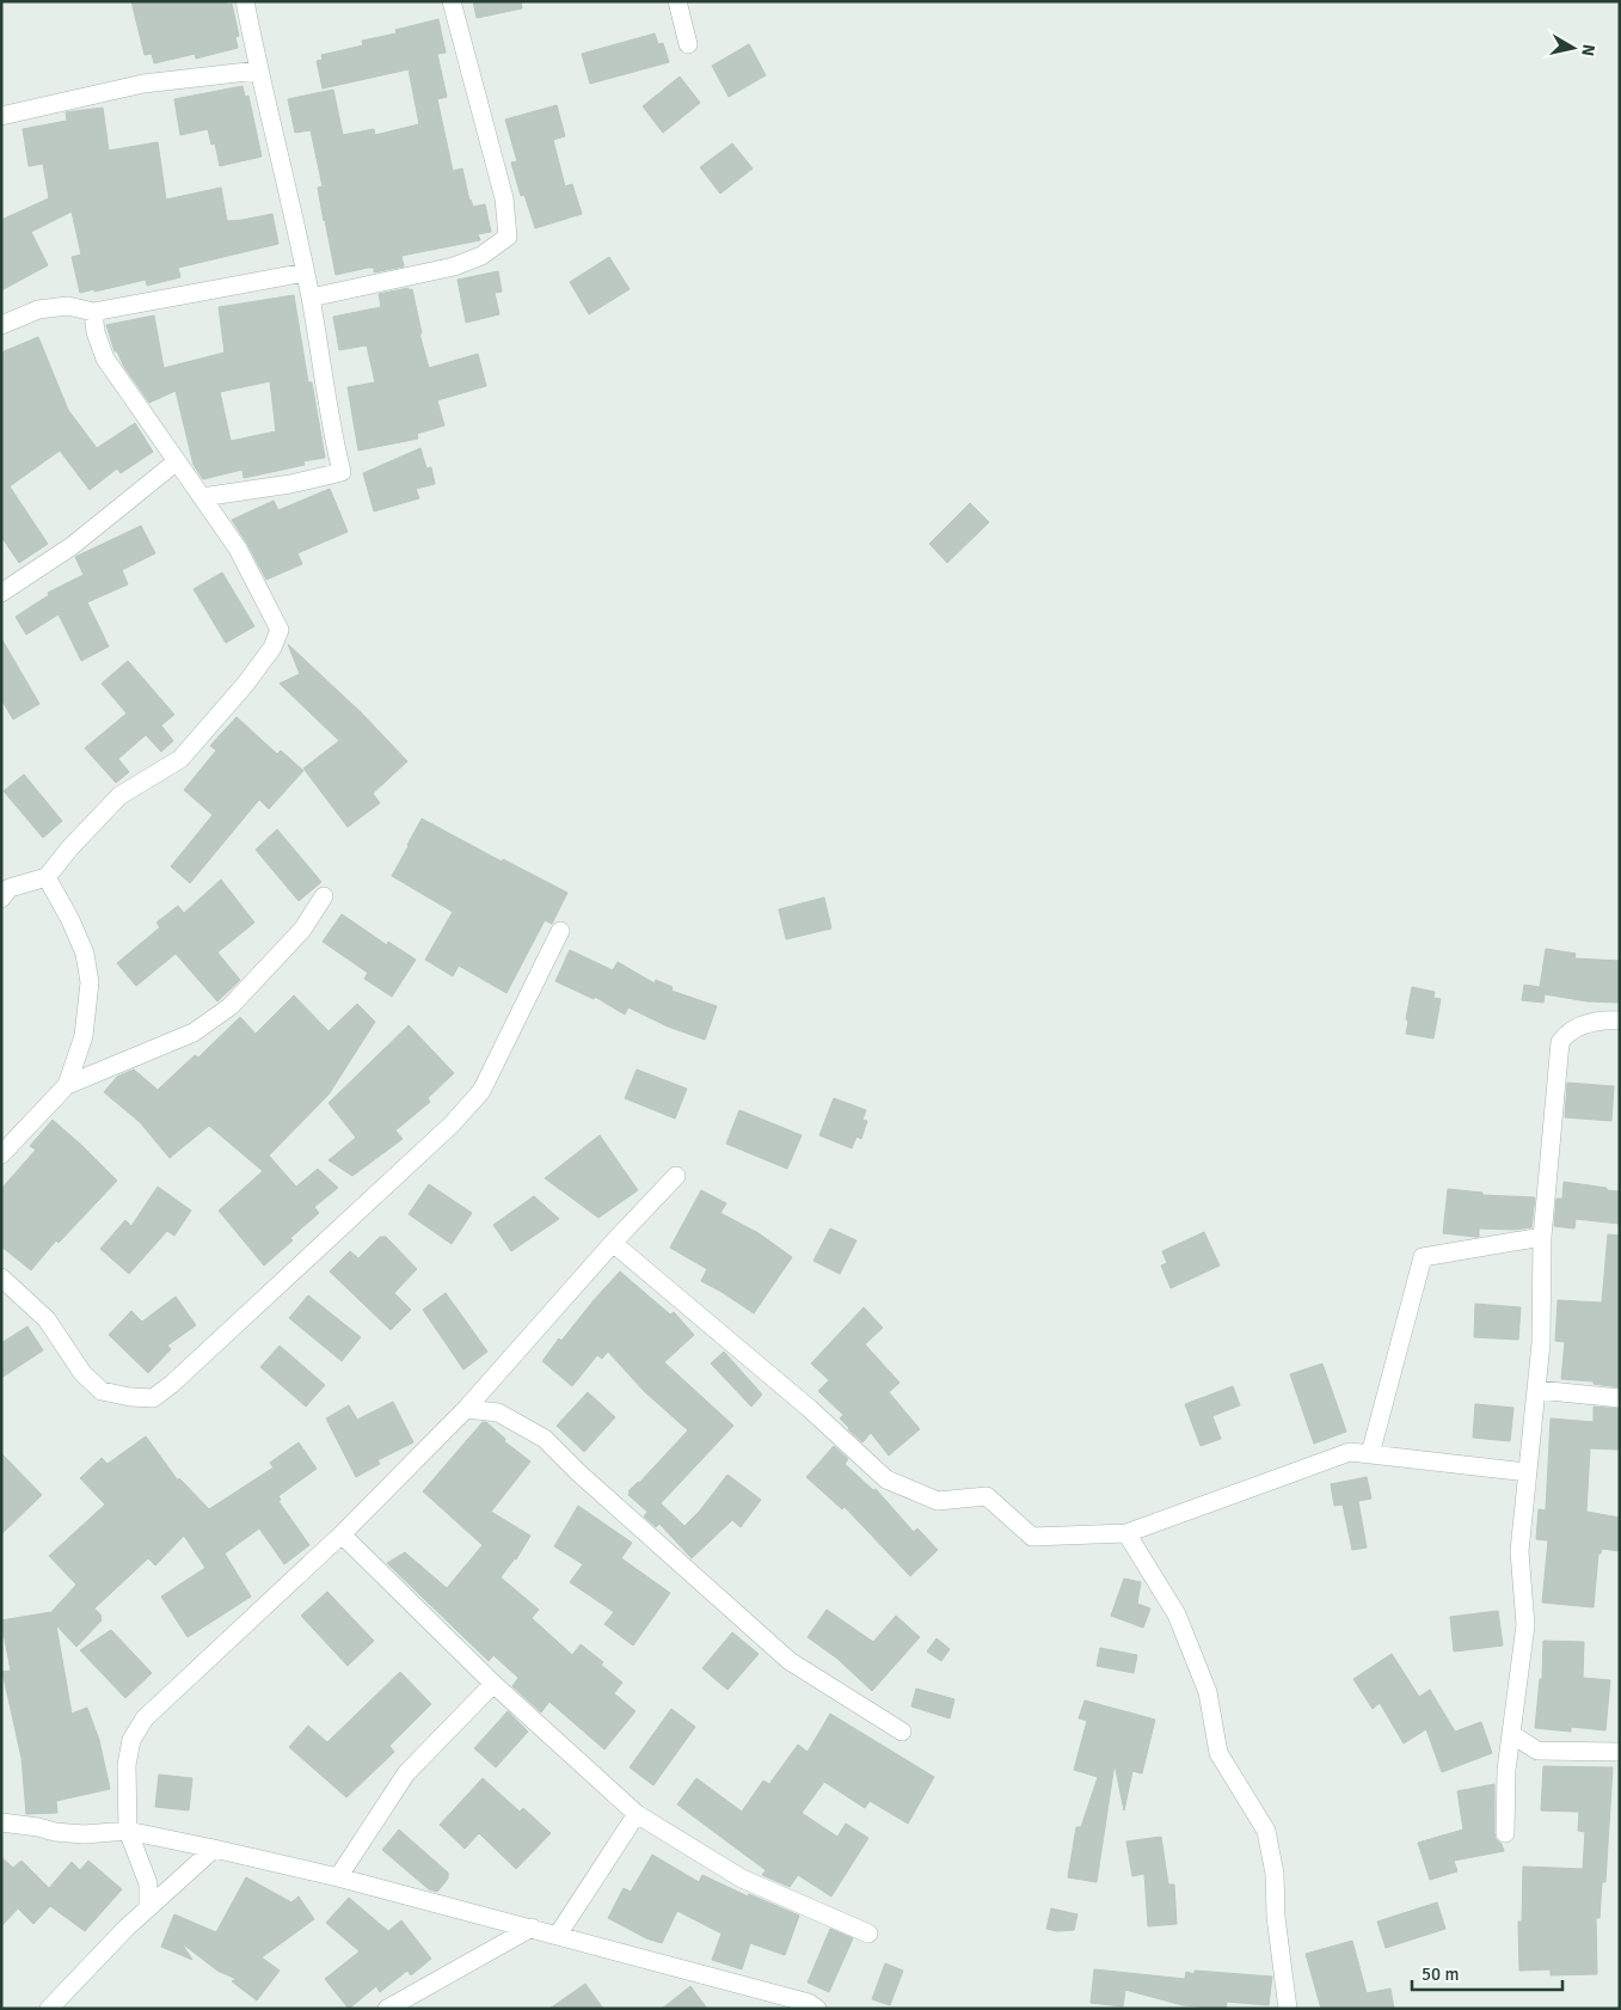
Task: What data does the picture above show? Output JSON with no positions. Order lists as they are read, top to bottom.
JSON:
{
  "scale_bar": "50 m",
  "north": "right"
}
